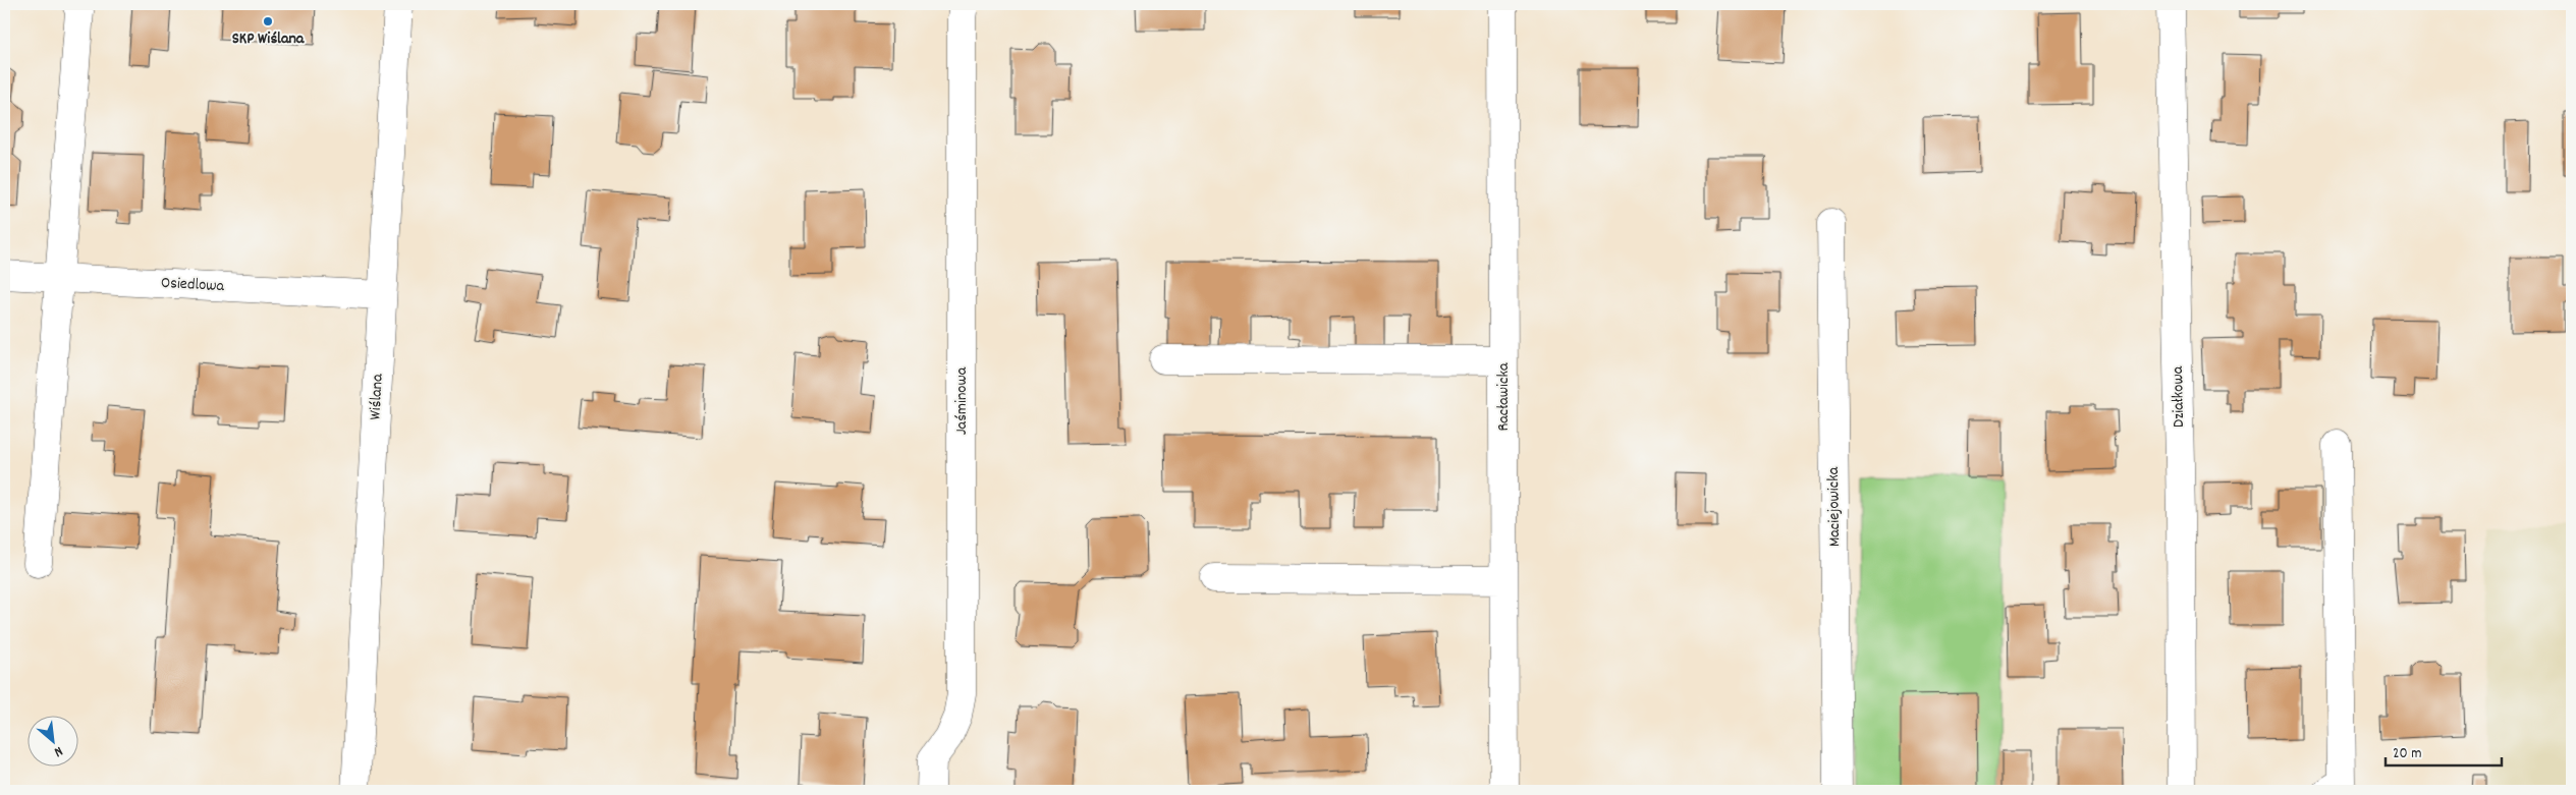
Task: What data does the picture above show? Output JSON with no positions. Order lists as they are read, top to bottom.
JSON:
{
  "streets": {
    "street": [
      "Osiedlowa",
      "Wiślana",
      "Racławicka",
      "Działkowa",
      "Jaśminowa",
      "Maciejowicka"
    ]
  },
  "crossings": [
    ["Osiedlowa", "Wiślana"]
  ],
  "places": ["SKP Wiślana"],
  "scale_bar": "20 m",
  "north": "bottom right"
}
